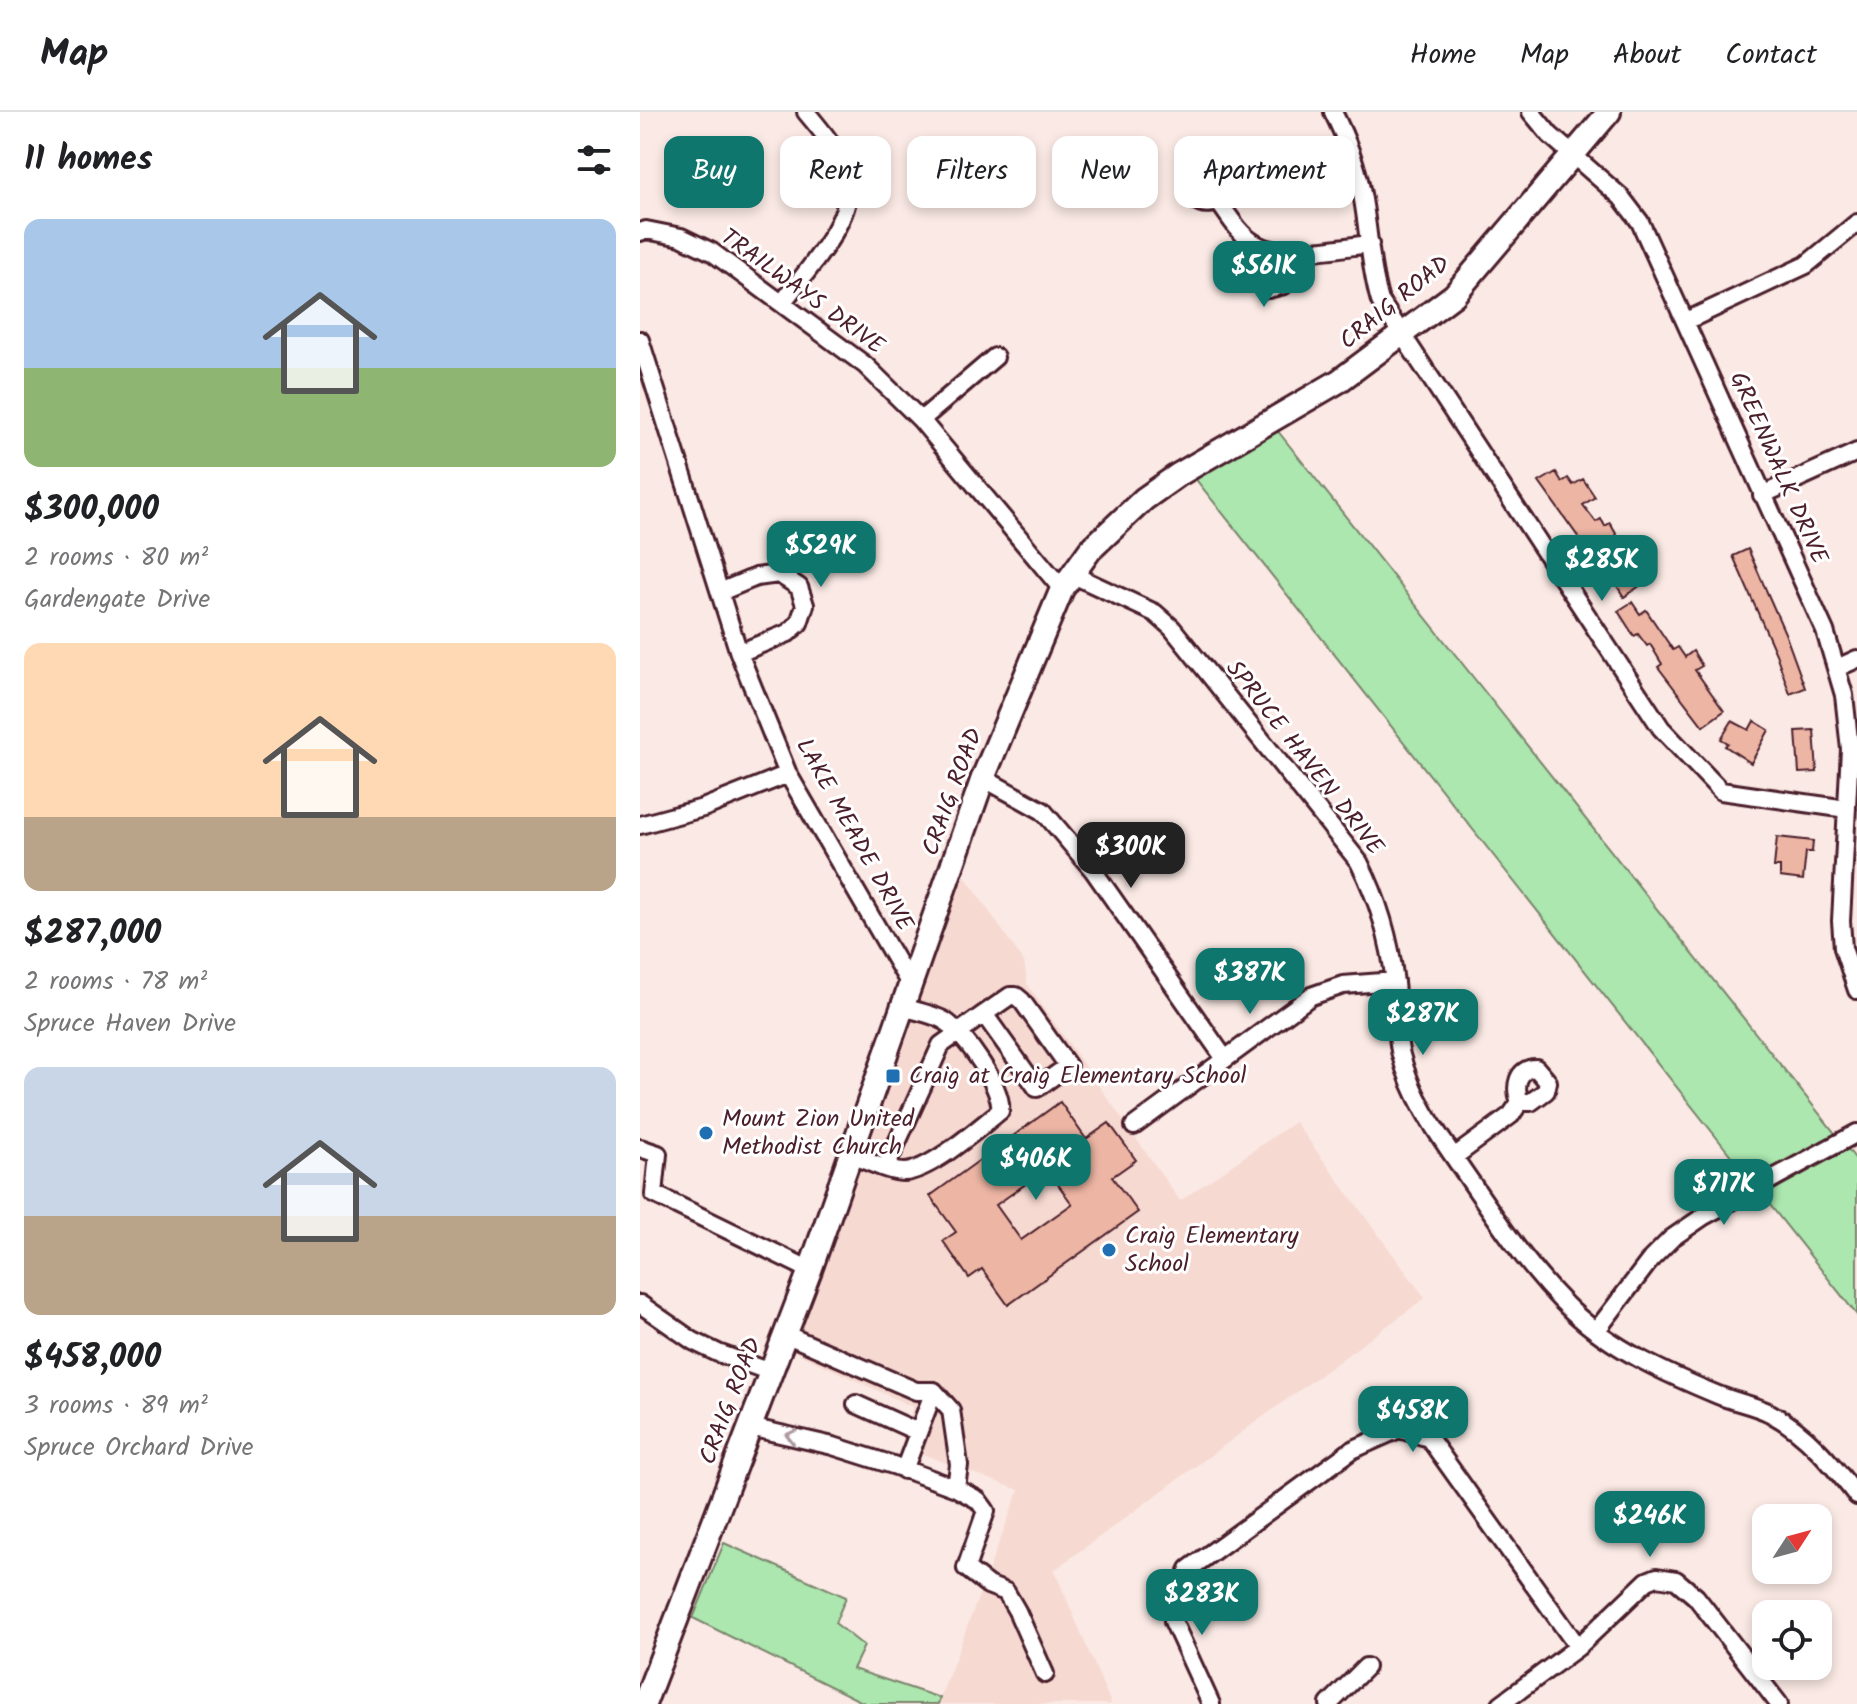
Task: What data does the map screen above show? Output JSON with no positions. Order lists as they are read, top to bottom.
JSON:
{
  "streets": {
    "main road": ["CRAIG ROAD"],
    "street": [
      "TRAILWAYS DRIVE",
      "GREENWALK DRIVE",
      "SPRUCE HAVEN DRIVE",
      "LAKE MEADE DRIVE"
    ]
  },
  "crossings": [
    ["TRAILWAYS DRIVE", "CRAIG ROAD"],
    ["TRAILWAYS DRIVE", "SPRUCE HAVEN DRIVE"],
    ["CRAIG ROAD", "GREENWALK DRIVE"],
    ["CRAIG ROAD", "SPRUCE HAVEN DRIVE"],
    ["CRAIG ROAD", "LAKE MEADE DRIVE"]
  ],
  "places": {
    "transit": ["Craig at Craig Elementary School"],
    "other": ["Mount Zion United Methodist Church", "Craig Elementary School"]
  },
  "north": "top right",
  "page": {
    "header": "Map",
    "nav": [
      "Home",
      "Map",
      "About",
      "Contact"
    ],
    "heading": "11 homes",
    "chip": [
      "Buy",
      "Rent",
      "Filters",
      "New",
      "Apartment"
    ],
    "list": [
      {
        "name": "$300,000",
        "note": "2 rooms · 80 m² · Gardengate Drive"
      },
      {
        "name": "$287,000",
        "note": "2 rooms · 78 m² · Spruce Haven Drive"
      },
      {
        "name": "$458,000",
        "note": "3 rooms · 89 m² · Spruce Orchard Drive"
      }
    ],
    "price": [
      "$561K",
      "$529K",
      "$285K",
      "$300K",
      "$387K",
      "$287K",
      "$406K",
      "$717K",
      "$458K",
      "$246K",
      "$283K"
    ]
  }
}
